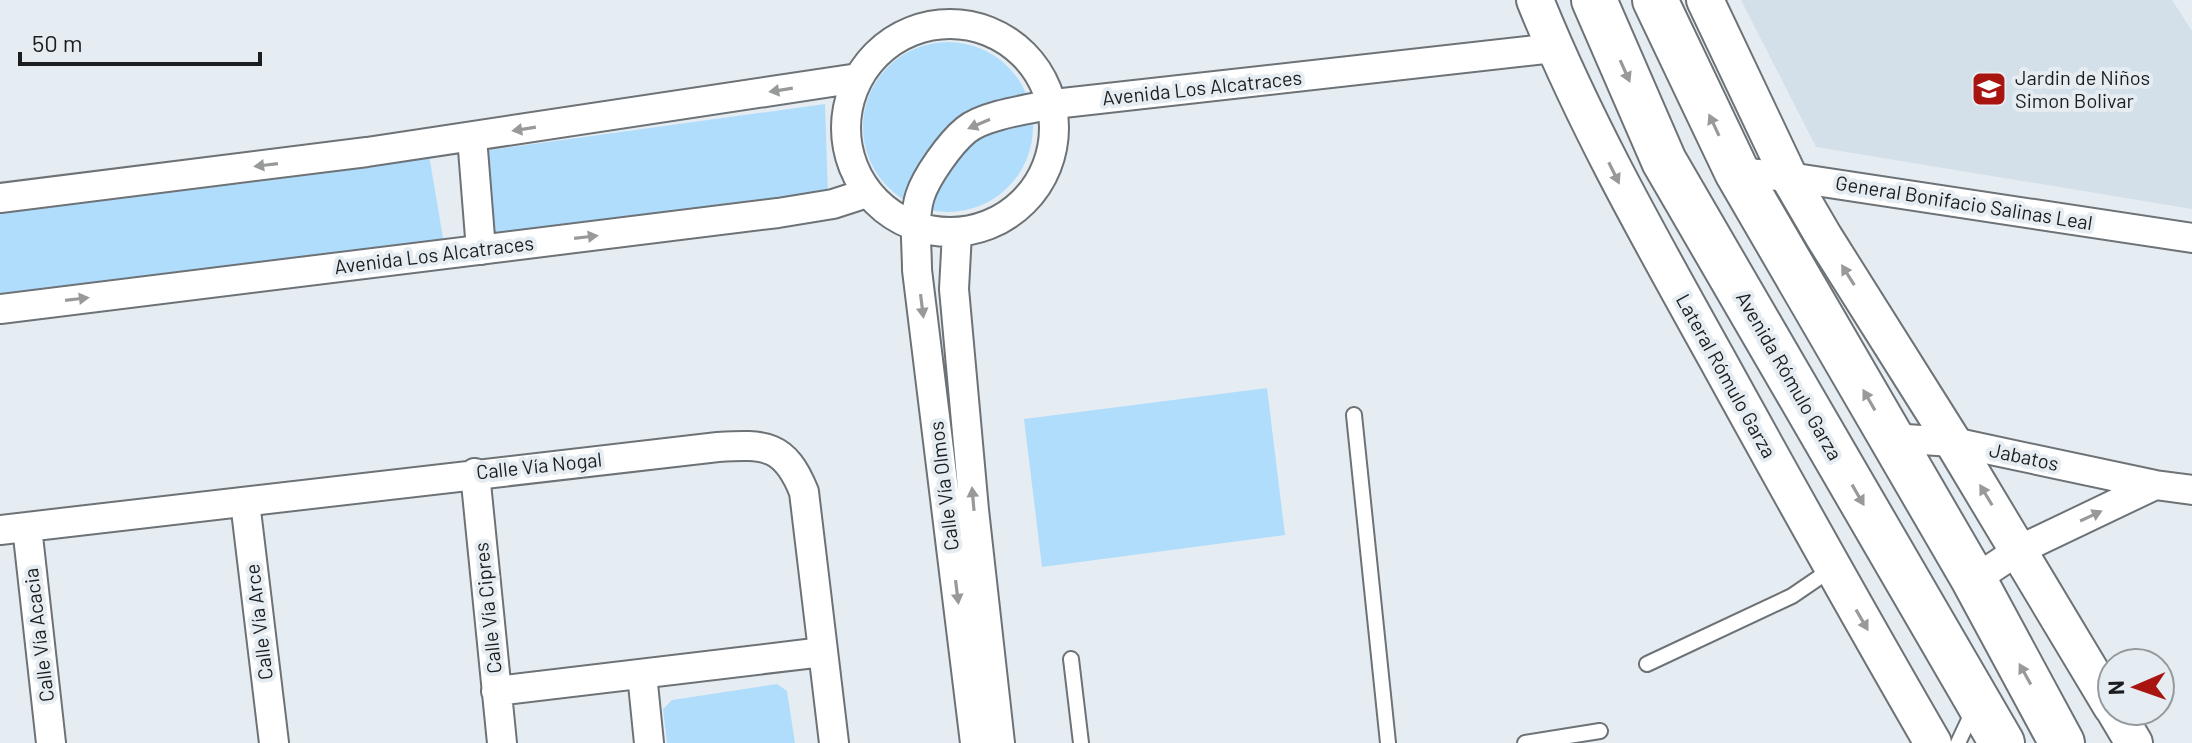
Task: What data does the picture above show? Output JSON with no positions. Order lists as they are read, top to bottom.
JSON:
{
  "streets": {
    "main road": ["Avenida Rómulo Garza"],
    "street": [
      "Avenida Los Alcatraces",
      "General Bonifacio Salinas Leal",
      "Lateral Rómulo Garza",
      "Jabatos",
      "Calle Vía Nogal",
      "Calle Vía Olmos",
      "Calle Vía Cipres",
      "Calle Vía Arce",
      "Calle Vía Acacia"
    ]
  },
  "crossings": [
    ["Avenida Los Alcatraces", "Lateral Rómulo Garza"],
    ["Avenida Los Alcatraces", "Calle Vía Olmos"],
    ["Calle Vía Nogal", "Calle Vía Cipres"],
    ["Calle Vía Nogal", "Calle Vía Arce"],
    ["Calle Vía Nogal", "Calle Vía Acacia"]
  ],
  "places": {
    "school or university": ["Jardin de Niños Simon Bolivar"]
  },
  "scale_bar": "50 m",
  "north": "left"
}
